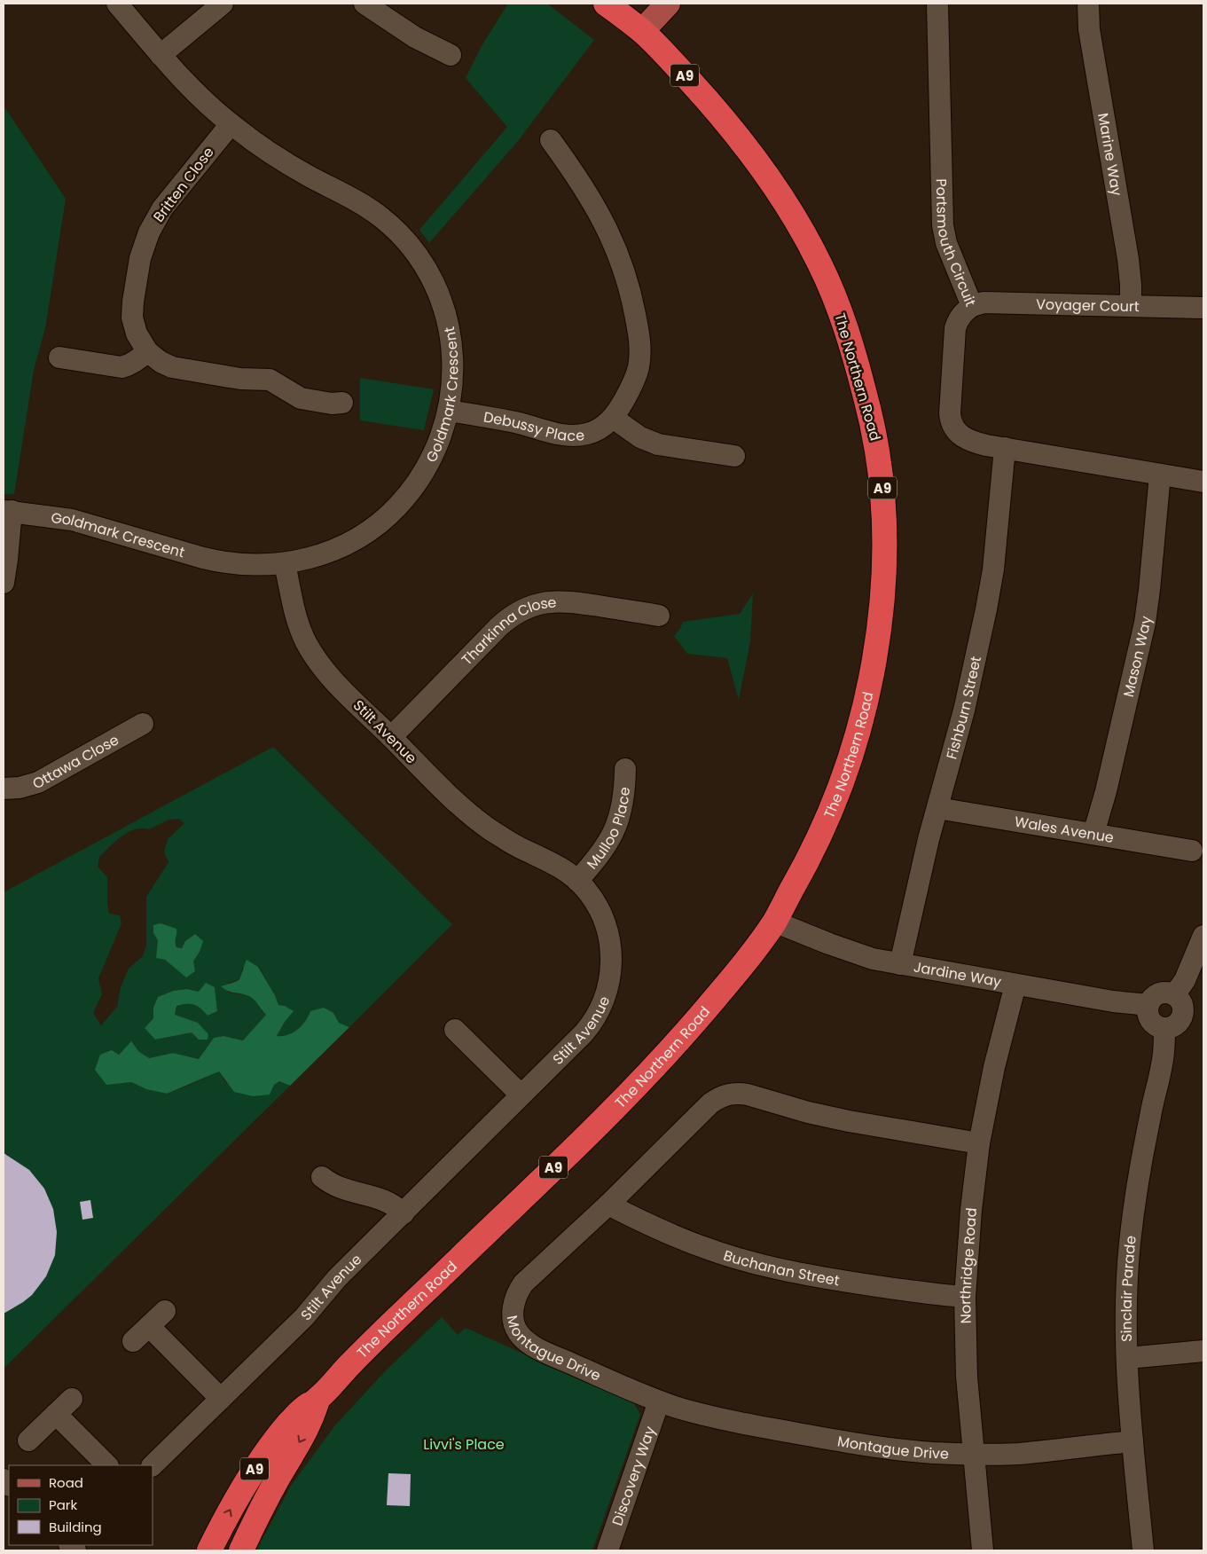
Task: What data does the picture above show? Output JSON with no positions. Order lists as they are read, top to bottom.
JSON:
{
  "streets": {
    "highway": ["A9", "The Northern Road"],
    "street": [
      "Marine Way",
      "Britten Close",
      "Portsmouth Circuit",
      "Voyager Court",
      "Goldmark Crescent",
      "Debussy Place",
      "Tharkinna Close",
      "Mason Way",
      "Fishburn Street",
      "Stilt Avenue",
      "Ottawa Close",
      "Mulloo Place",
      "Wales Avenue",
      "Jardine Way",
      "Northridge Road",
      "Buchanan Street",
      "Sinclair Parade",
      "Montague Drive",
      "Discovery Way"
    ]
  },
  "crossings": [
    ["Marine Way", "Voyager Court"],
    ["Britten Close", "Goldmark Crescent"],
    ["Portsmouth Circuit", "Voyager Court"],
    ["Portsmouth Circuit", "Mason Way"],
    ["Portsmouth Circuit", "Fishburn Street"],
    ["The Northern Road", "Jardine Way"],
    ["Goldmark Crescent", "Debussy Place"],
    ["Goldmark Crescent", "Stilt Avenue"],
    ["Tharkinna Close", "Stilt Avenue"],
    ["Mason Way", "Wales Avenue"],
    ["Fishburn Street", "Wales Avenue"],
    ["Fishburn Street", "Jardine Way"],
    ["Stilt Avenue", "Mulloo Place"],
    ["Jardine Way", "Northridge Road"],
    ["Jardine Way", "Sinclair Parade"],
    ["Northridge Road", "Buchanan Street"],
    ["Northridge Road", "Montague Drive"],
    ["Buchanan Street", "Montague Drive"],
    ["Sinclair Parade", "Montague Drive"],
    ["Montague Drive", "Discovery Way"]
  ],
  "parks": ["Livvi's Place"],
  "legend": ["Road", "Park", "Building"]
}
